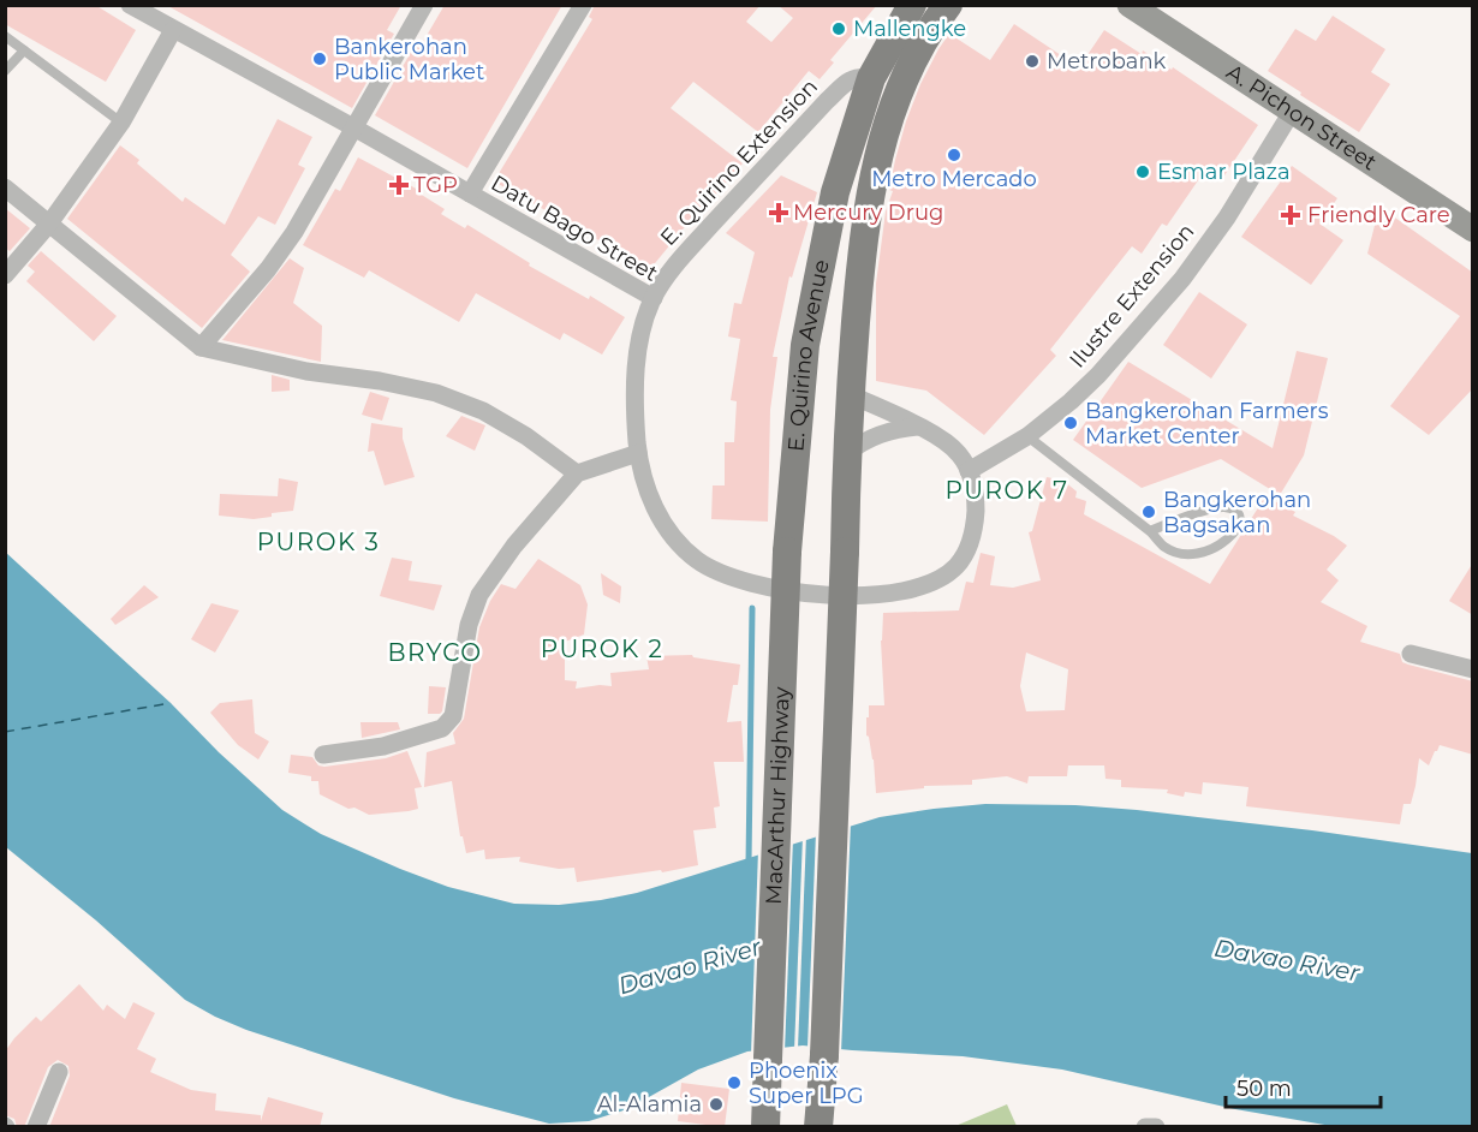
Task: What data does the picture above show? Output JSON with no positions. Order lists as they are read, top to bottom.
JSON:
{
  "streets": {
    "main road": ["A. Pichon Street", "E. Quirino Avenue", "MacArthur Highway"],
    "street": ["E. Quirino Extension", "Datu Bago Street", "Ilustre Extension"]
  },
  "crossings": [
    ["A. Pichon Street", "Ilustre Extension"],
    ["E. Quirino Extension", "Datu Bago Street"],
    ["E. Quirino Extension", "E. Quirino Avenue"],
    ["Datu Bago Street", "Ilustre Extension"],
    ["E. Quirino Avenue", "MacArthur Highway"]
  ],
  "districts": [
    "PUROK 7",
    "PUROK 3",
    "PUROK 2",
    "BRYCO"
  ],
  "water": ["Davao River"],
  "places": {
    "other": [
      "Mallengke",
      "Bankerohan Public Market",
      "Metrobank",
      "Metro Mercado",
      "Esmar Plaza",
      "Bangkerohan Farmers Market Center",
      "Bangkerohan Bagsakan",
      "Phoenix Super LPG",
      "Al-Alamia"
    ],
    "health": ["TGP", "Mercury Drug", "Friendly Care"]
  },
  "scale_bar": "50 m"
}
